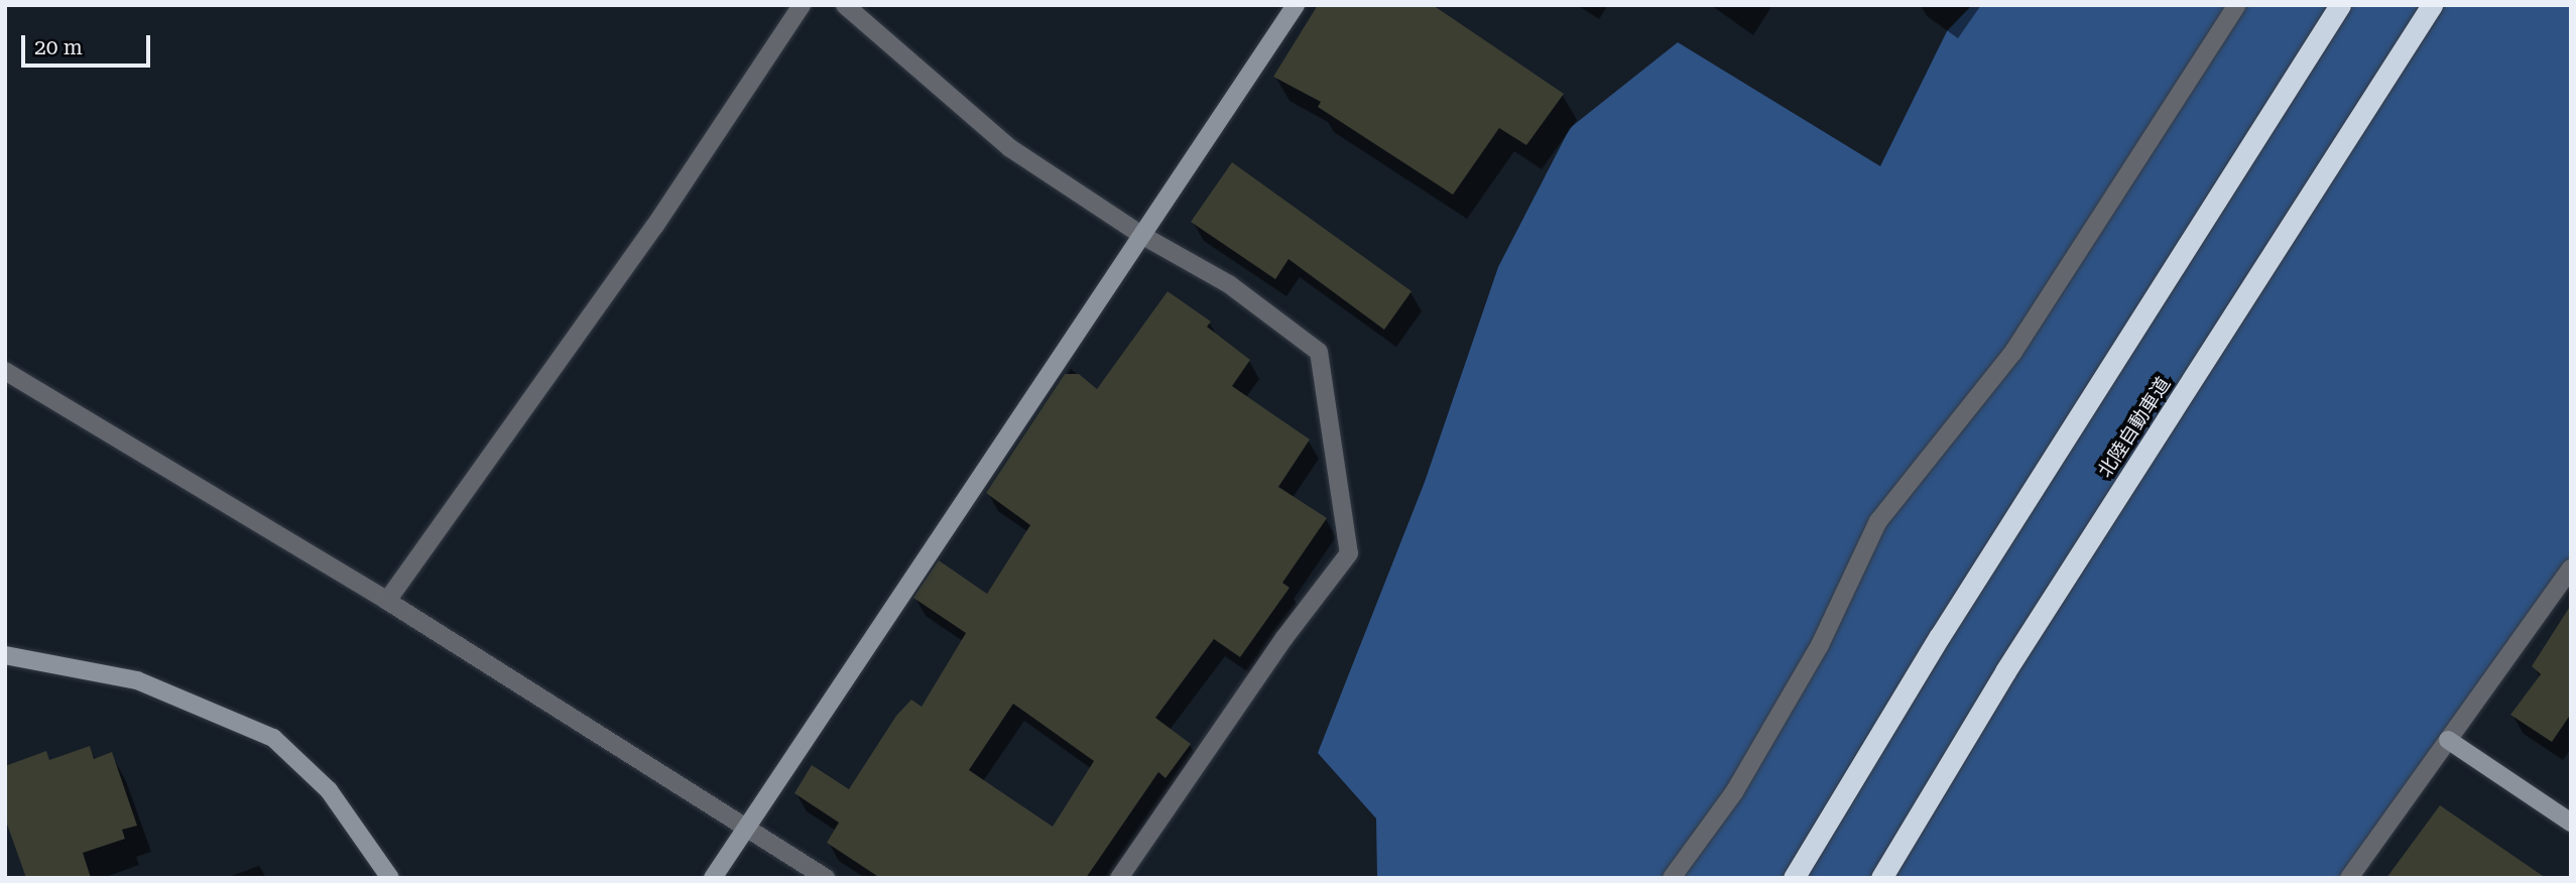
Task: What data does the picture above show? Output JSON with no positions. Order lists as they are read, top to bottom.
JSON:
{
  "streets": {
    "highway": ["北陸自動車道"]
  },
  "scale_bar": "20 m"
}
